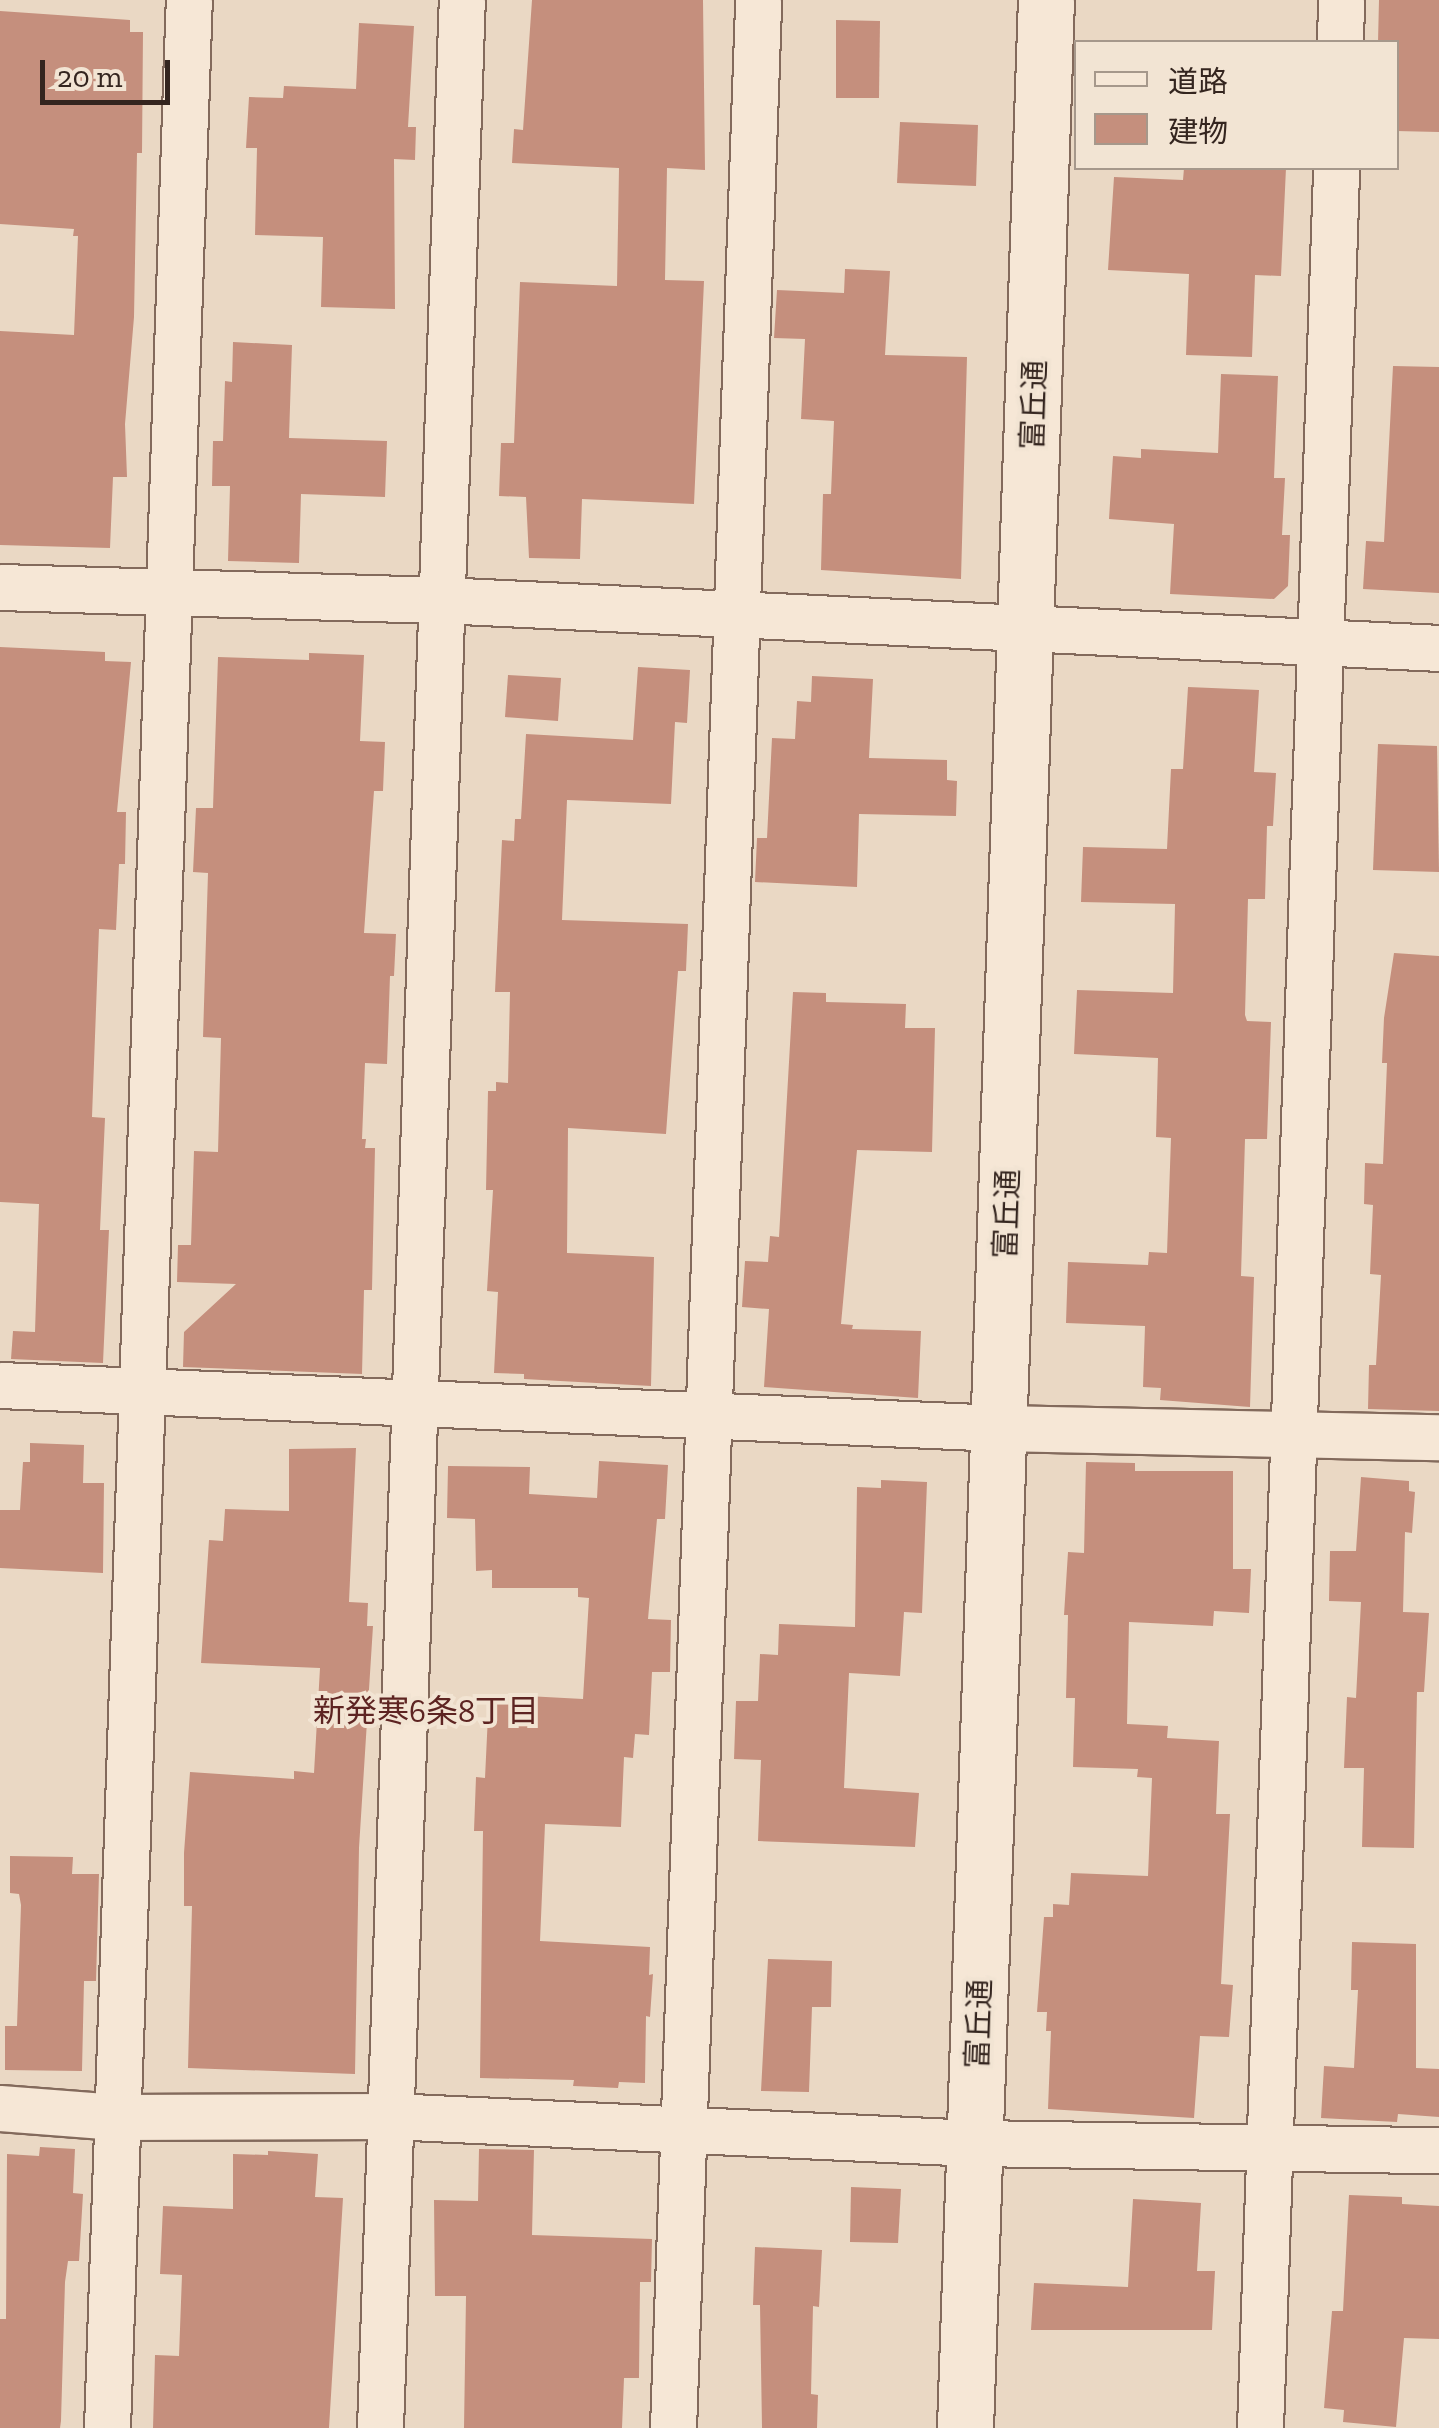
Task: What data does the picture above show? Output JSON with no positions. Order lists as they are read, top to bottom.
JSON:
{
  "streets": {
    "street": ["富丘通"]
  },
  "districts": ["新発寒6条8丁目"],
  "legend": ["道路", "建物"],
  "scale_bar": "20 m"
}
